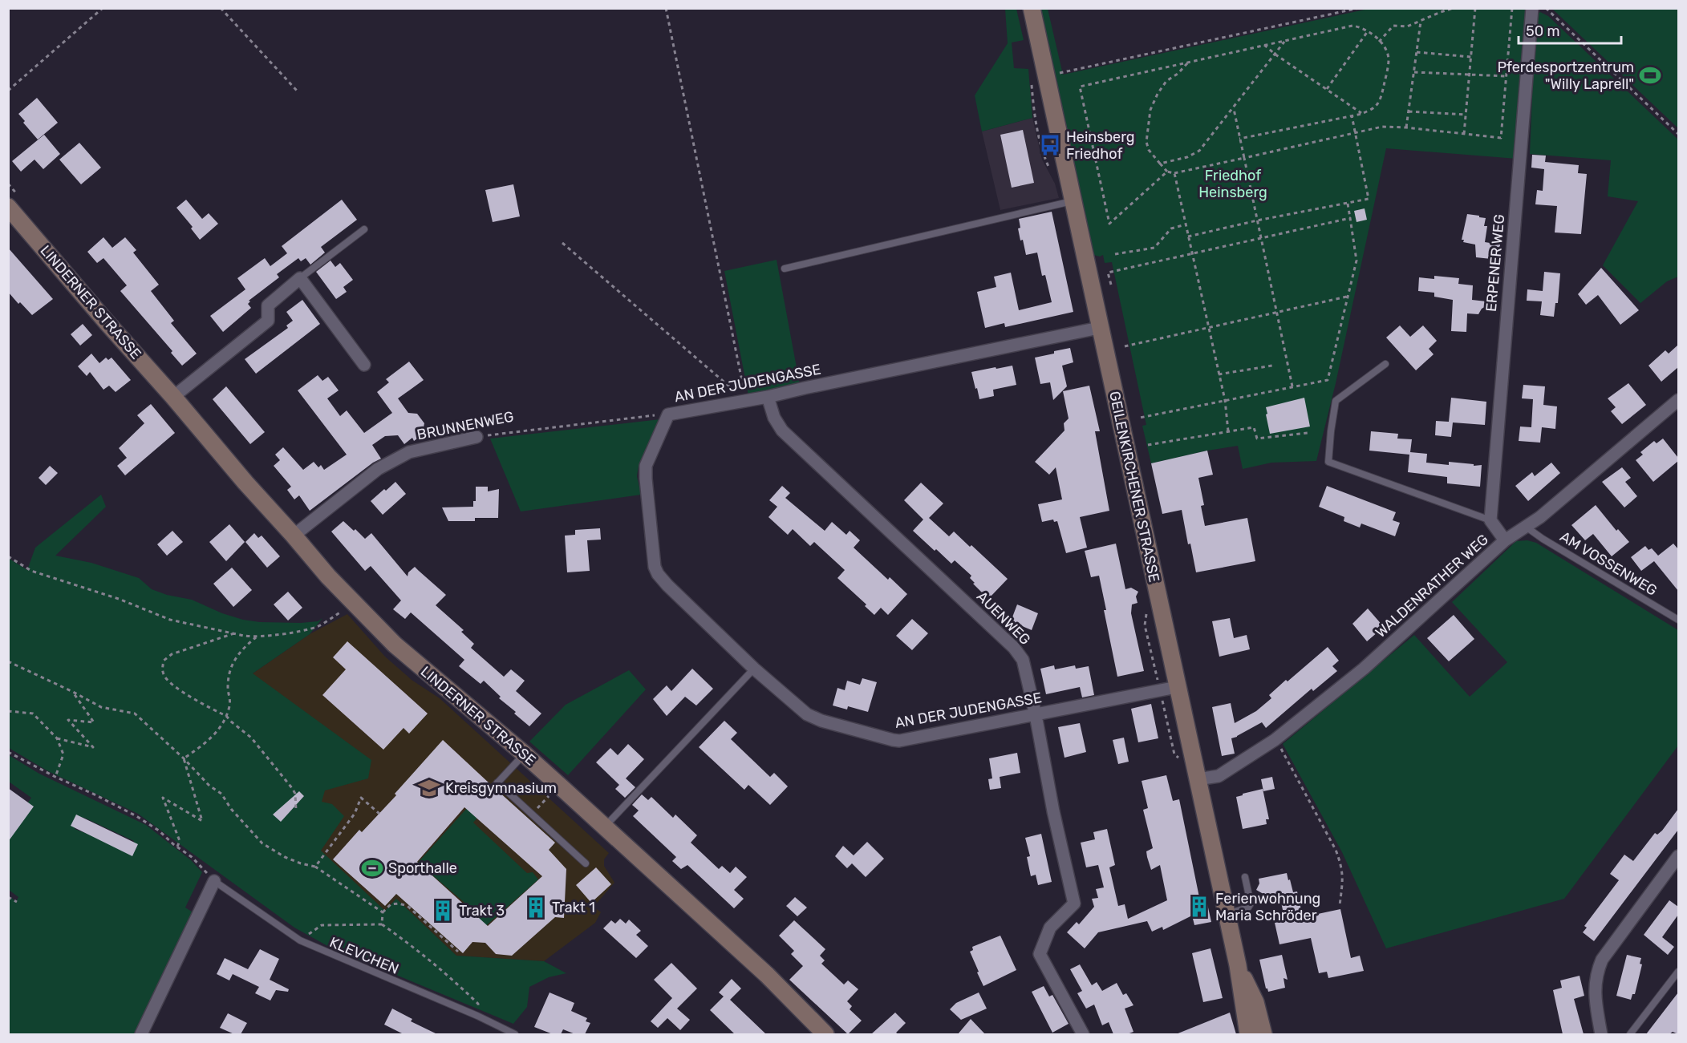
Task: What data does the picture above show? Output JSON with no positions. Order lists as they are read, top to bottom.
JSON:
{
  "streets": {
    "main road": ["LINDERNER STRASSE", "GEILENKIRCHENER STRASSE"],
    "street": [
      "ERPENER WEG",
      "AN DER JUDENGASSE",
      "BRUNNENWEG",
      "WALDENRATHER WEG",
      "AUENWEG"
    ],
    "lane": ["AM VOSSENWEG", "KLEVCHEN"]
  },
  "crossings": [
    ["LINDERNER STRASSE", "BRUNNENWEG"],
    ["AN DER JUDENGASSE", "BRUNNENWEG"],
    ["AN DER JUDENGASSE", "GEILENKIRCHENER STRASSE"],
    ["AN DER JUDENGASSE", "AUENWEG"],
    ["GEILENKIRCHENER STRASSE", "WALDENRATHER WEG"],
    ["AM VOSSENWEG", "WALDENRATHER WEG"]
  ],
  "parks": ["Friedhof Heinsberg"],
  "places": {
    "sports": ["Pferdesportzentrum \"Willy Laprell\"", "Sporthalle"],
    "bus stop": ["Heinsberg Friedhof"],
    "school or university": ["Kreisgymnasium"],
    "building": ["Ferienwohnung Maria Schröder", "Trakt 1", "Trakt 3"]
  },
  "scale_bar": "50 m"
}
